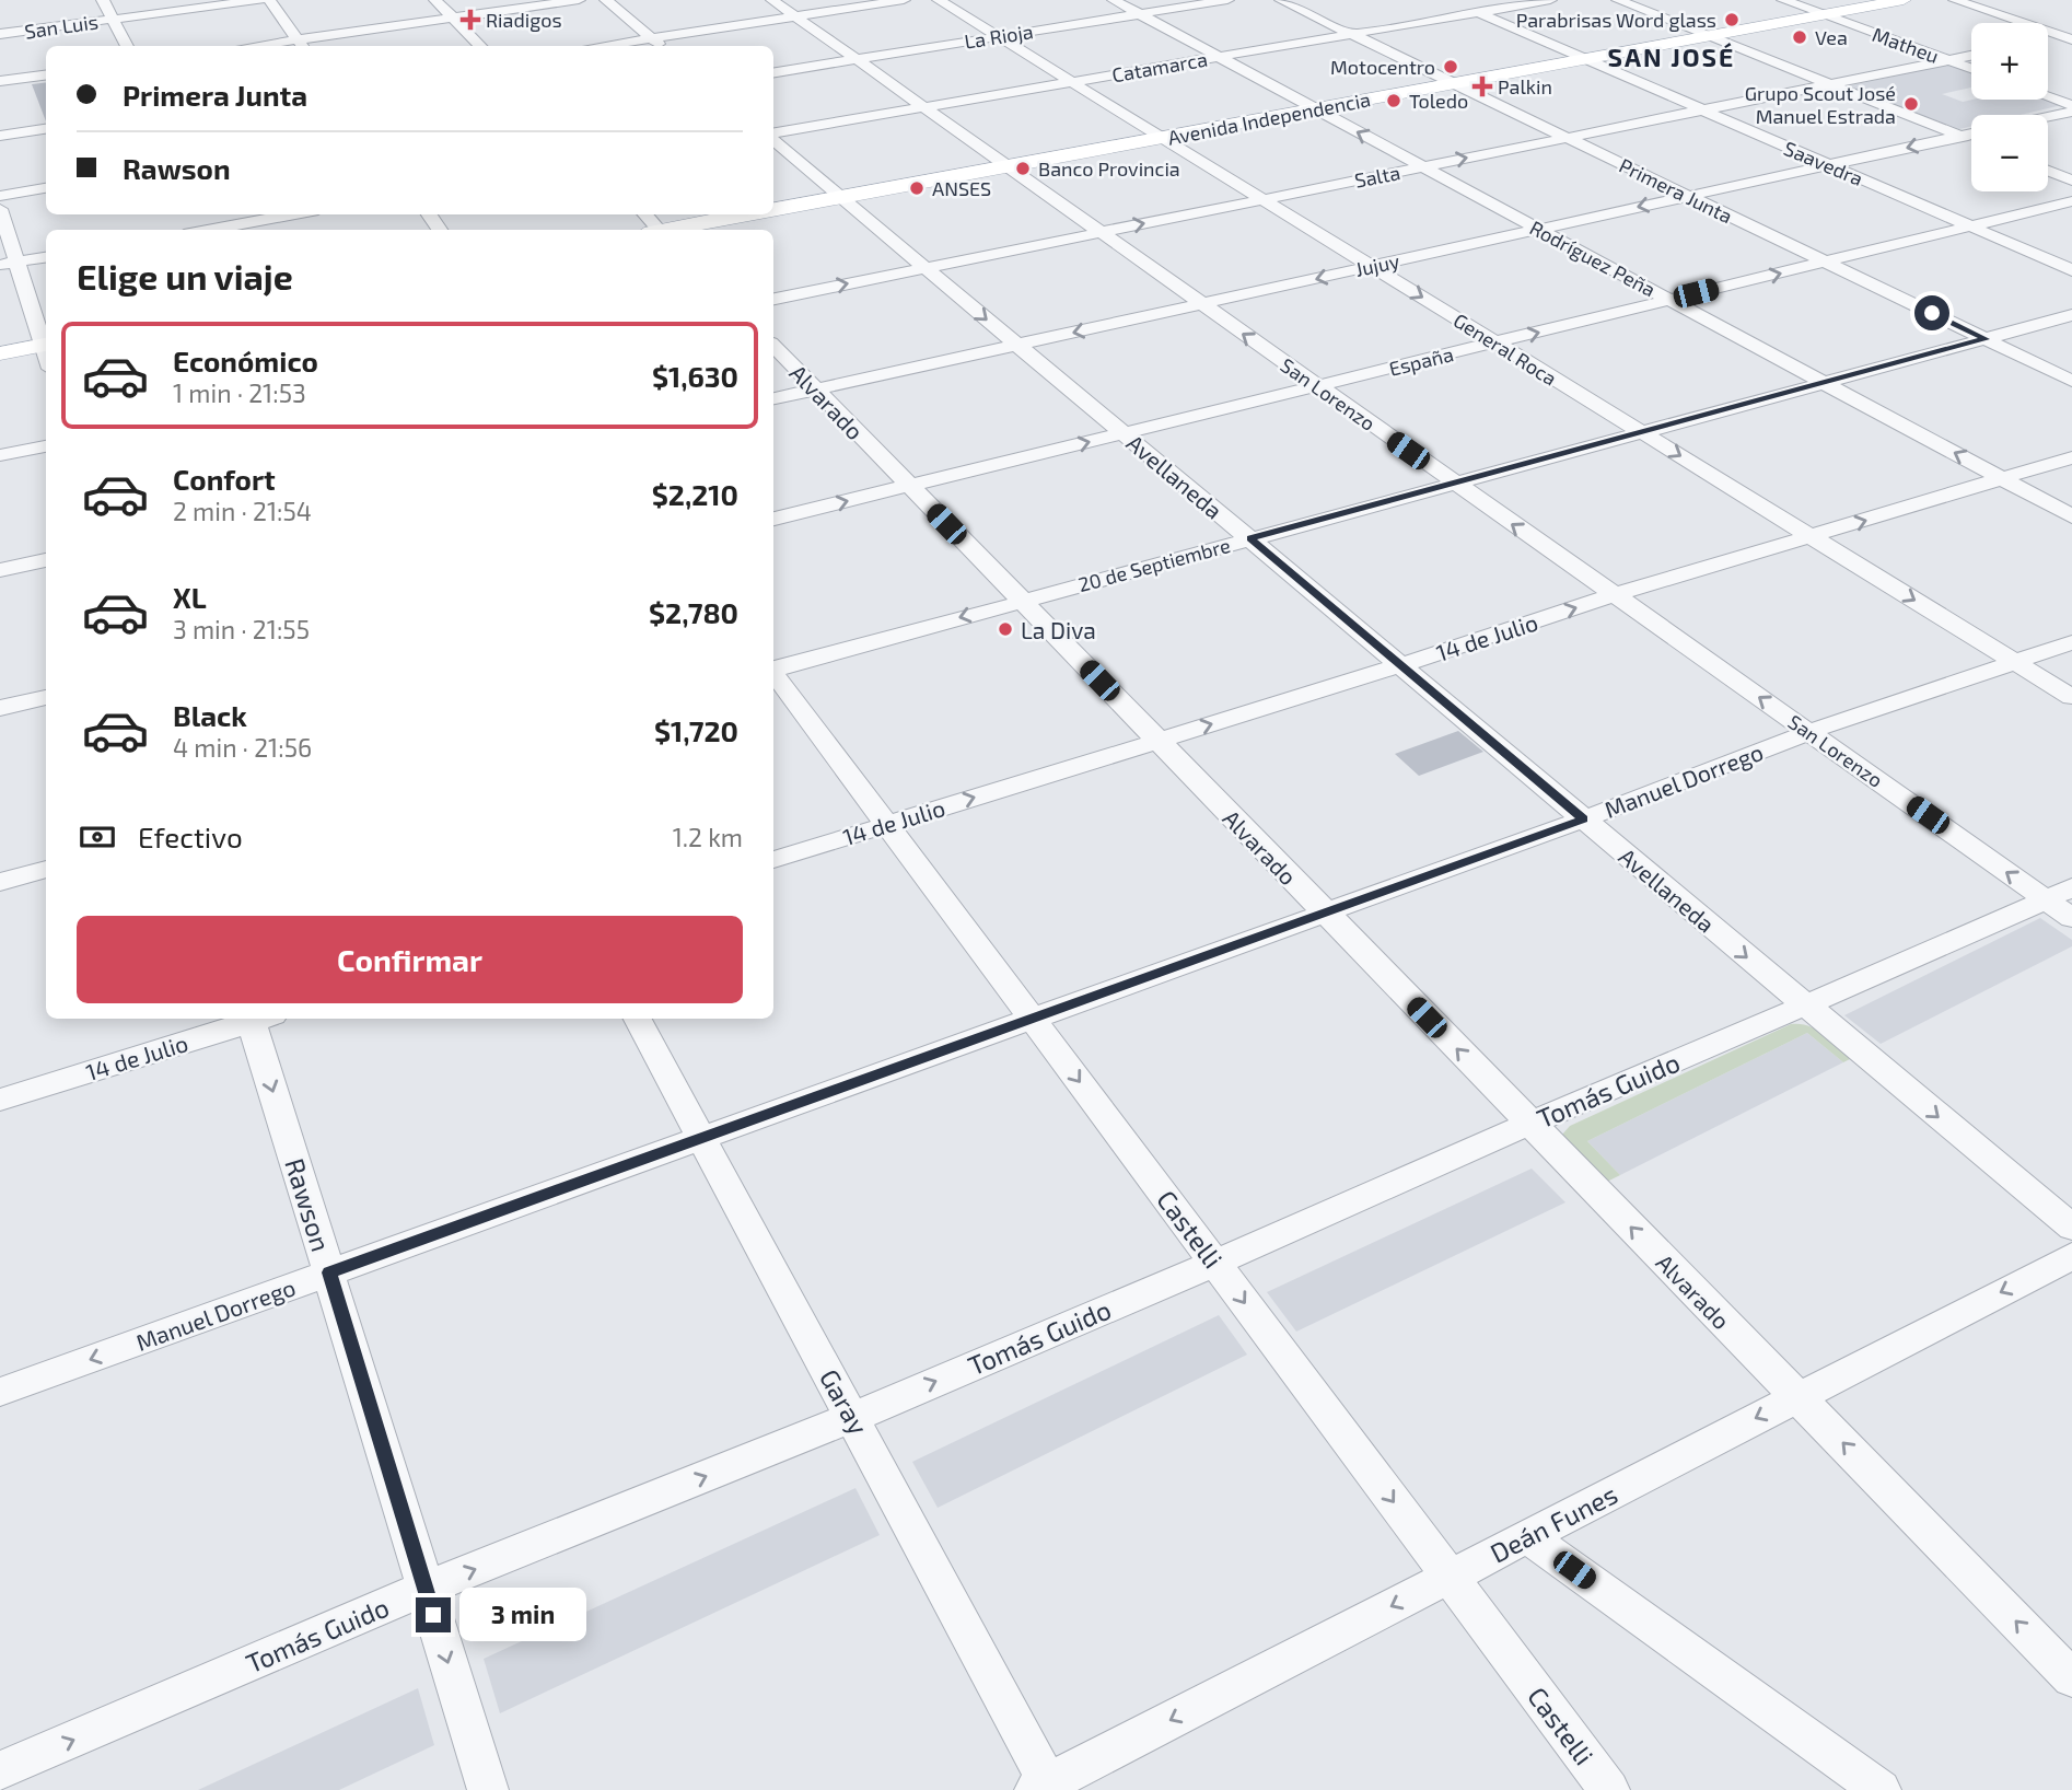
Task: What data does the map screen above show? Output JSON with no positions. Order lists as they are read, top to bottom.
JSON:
{
  "streets": {
    "main road": ["Avenida Independencia"],
    "street": [
      "San Luis",
      "La Rioja",
      "Matheu",
      "Catamarca",
      "Saavedra",
      "Salta",
      "Primera Junta",
      "Rodríguez Peña",
      "Jujuy",
      "General Roca",
      "España",
      "San Lorenzo",
      "Alvarado",
      "Avellaneda",
      "20 de Septiembre",
      "14 de Julio",
      "Manuel Dorrego",
      "Tomás Guido",
      "Rawson",
      "Castelli",
      "Garay",
      "Deán Funes"
    ]
  },
  "crossings": [
    ["La Rioja", "Rodríguez Peña"],
    ["La Rioja", "General Roca"],
    ["La Rioja", "San Lorenzo"],
    ["Matheu", "Avenida Independencia"],
    ["Matheu", "Salta"],
    ["Catamarca", "Saavedra"],
    ["Catamarca", "Primera Junta"],
    ["Catamarca", "Rodríguez Peña"],
    ["Catamarca", "General Roca"],
    ["Catamarca", "San Lorenzo"],
    ["Avenida Independencia", "Saavedra"],
    ["Avenida Independencia", "Primera Junta"],
    ["Avenida Independencia", "Rodríguez Peña"],
    ["Avenida Independencia", "General Roca"],
    ["Avenida Independencia", "San Lorenzo"],
    ["Avenida Independencia", "Avellaneda"],
    ["Saavedra", "Salta"],
    ["Saavedra", "Jujuy"],
    ["Saavedra", "España"],
    ["Salta", "Primera Junta"],
    ["Salta", "Rodríguez Peña"],
    ["Salta", "General Roca"],
    ["Salta", "San Lorenzo"],
    ["Salta", "Avellaneda"],
    ["Primera Junta", "Jujuy"],
    ["Primera Junta", "España"],
    ["Primera Junta", "20 de Septiembre"],
    ["Rodríguez Peña", "Jujuy"],
    ["Rodríguez Peña", "España"],
    ["Rodríguez Peña", "20 de Septiembre"],
    ["Rodríguez Peña", "14 de Julio"],
    ["Jujuy", "General Roca"],
    ["Jujuy", "San Lorenzo"],
    ["Jujuy", "Alvarado"],
    ["Jujuy", "Avellaneda"],
    ["General Roca", "España"],
    ["General Roca", "20 de Septiembre"],
    ["General Roca", "14 de Julio"],
    ["General Roca", "Manuel Dorrego"],
    ["España", "San Lorenzo"],
    ["España", "Alvarado"],
    ["España", "Avellaneda"],
    ["San Lorenzo", "20 de Septiembre"],
    ["San Lorenzo", "14 de Julio"],
    ["San Lorenzo", "Manuel Dorrego"],
    ["San Lorenzo", "Tomás Guido"],
    ["Alvarado", "20 de Septiembre"],
    ["Alvarado", "14 de Julio"],
    ["Alvarado", "Manuel Dorrego"],
    ["Alvarado", "Tomás Guido"],
    ["Alvarado", "Deán Funes"],
    ["Avellaneda", "20 de Septiembre"],
    ["Avellaneda", "14 de Julio"],
    ["Avellaneda", "Manuel Dorrego"],
    ["Avellaneda", "Tomás Guido"],
    ["14 de Julio", "Castelli"],
    ["Manuel Dorrego", "Rawson"],
    ["Manuel Dorrego", "Castelli"],
    ["Manuel Dorrego", "Garay"],
    ["Tomás Guido", "Rawson"],
    ["Tomás Guido", "Castelli"],
    ["Tomás Guido", "Garay"],
    ["Castelli", "Deán Funes"],
    ["Garay", "Deán Funes"]
  ],
  "one_way": [
    "Salta",
    "Jujuy",
    "General Roca",
    "España",
    "San Lorenzo",
    "Alvarado",
    "Avellaneda",
    "14 de Julio",
    "Tomás Guido",
    "Rawson",
    "Castelli",
    "Deán Funes"
  ],
  "districts": ["SAN JOSÉ"],
  "places": {
    "health": ["Riadigos", "Palkin"],
    "other": [
      "Parabrisas Word glass",
      "Vea",
      "Motocentro",
      "Toledo",
      "Grupo Scout José Manuel Estrada",
      "Banco Provincia",
      "ANSES",
      "La Diva"
    ]
  },
  "page": {
    "map_buttons": ["+", "−"],
    "banner": ["Primera Junta", "Rawson"],
    "heading": "Elige un viaje",
    "list": [
      {
        "name": "Económico",
        "note": "1 min · 21:53",
        "value": "$1,630"
      },
      {
        "name": "Confort",
        "note": "2 min · 21:54",
        "value": "$2,210"
      },
      {
        "name": "XL",
        "note": "3 min · 21:55",
        "value": "$2,780"
      },
      {
        "name": "Black",
        "note": "4 min · 21:56",
        "value": "$1,720"
      }
    ],
    "pay": ["Efectivo", "1.2 km"],
    "buttons": "Confirmar",
    "bubble": "3 min"
  }
}
